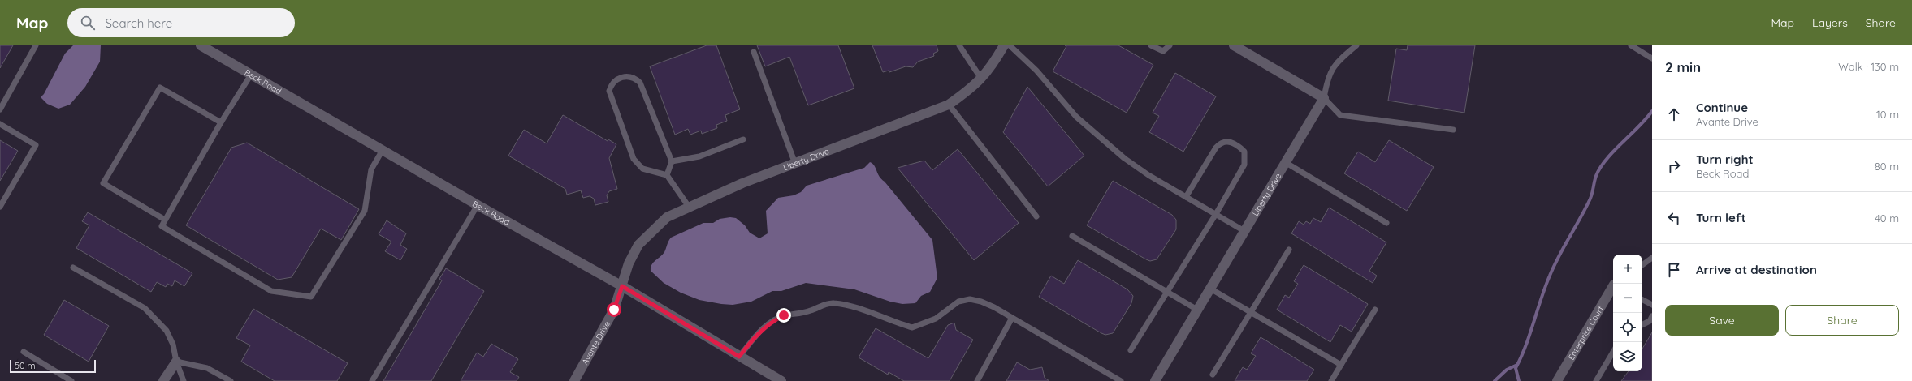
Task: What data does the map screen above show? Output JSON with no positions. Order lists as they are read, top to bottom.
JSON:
{
  "streets": {
    "street": [
      "Beck Road",
      "Liberty Drive",
      "Enterprise Court",
      "Avante Drive"
    ]
  },
  "crossings": [
    ["Beck Road", "Liberty Drive"],
    ["Beck Road", "Avante Drive"],
    ["Liberty Drive", "Avante Drive"]
  ],
  "scale_bar": "50 m",
  "page": {
    "header": "Map",
    "search": "Search here",
    "nav": ["Map", "Layers", "Share"],
    "heading": ["2 min", "Walk · 130 m"],
    "list": [
      ["Continue", "Avante Drive", "10 m"],
      ["Turn right", "Beck Road", "80 m"],
      ["Turn left", "40 m"],
      "Arrive at destination"
    ],
    "map_buttons": ["+", "−"],
    "buttons": ["Save", "Share"],
    "scale": "50 m"
  }
}
